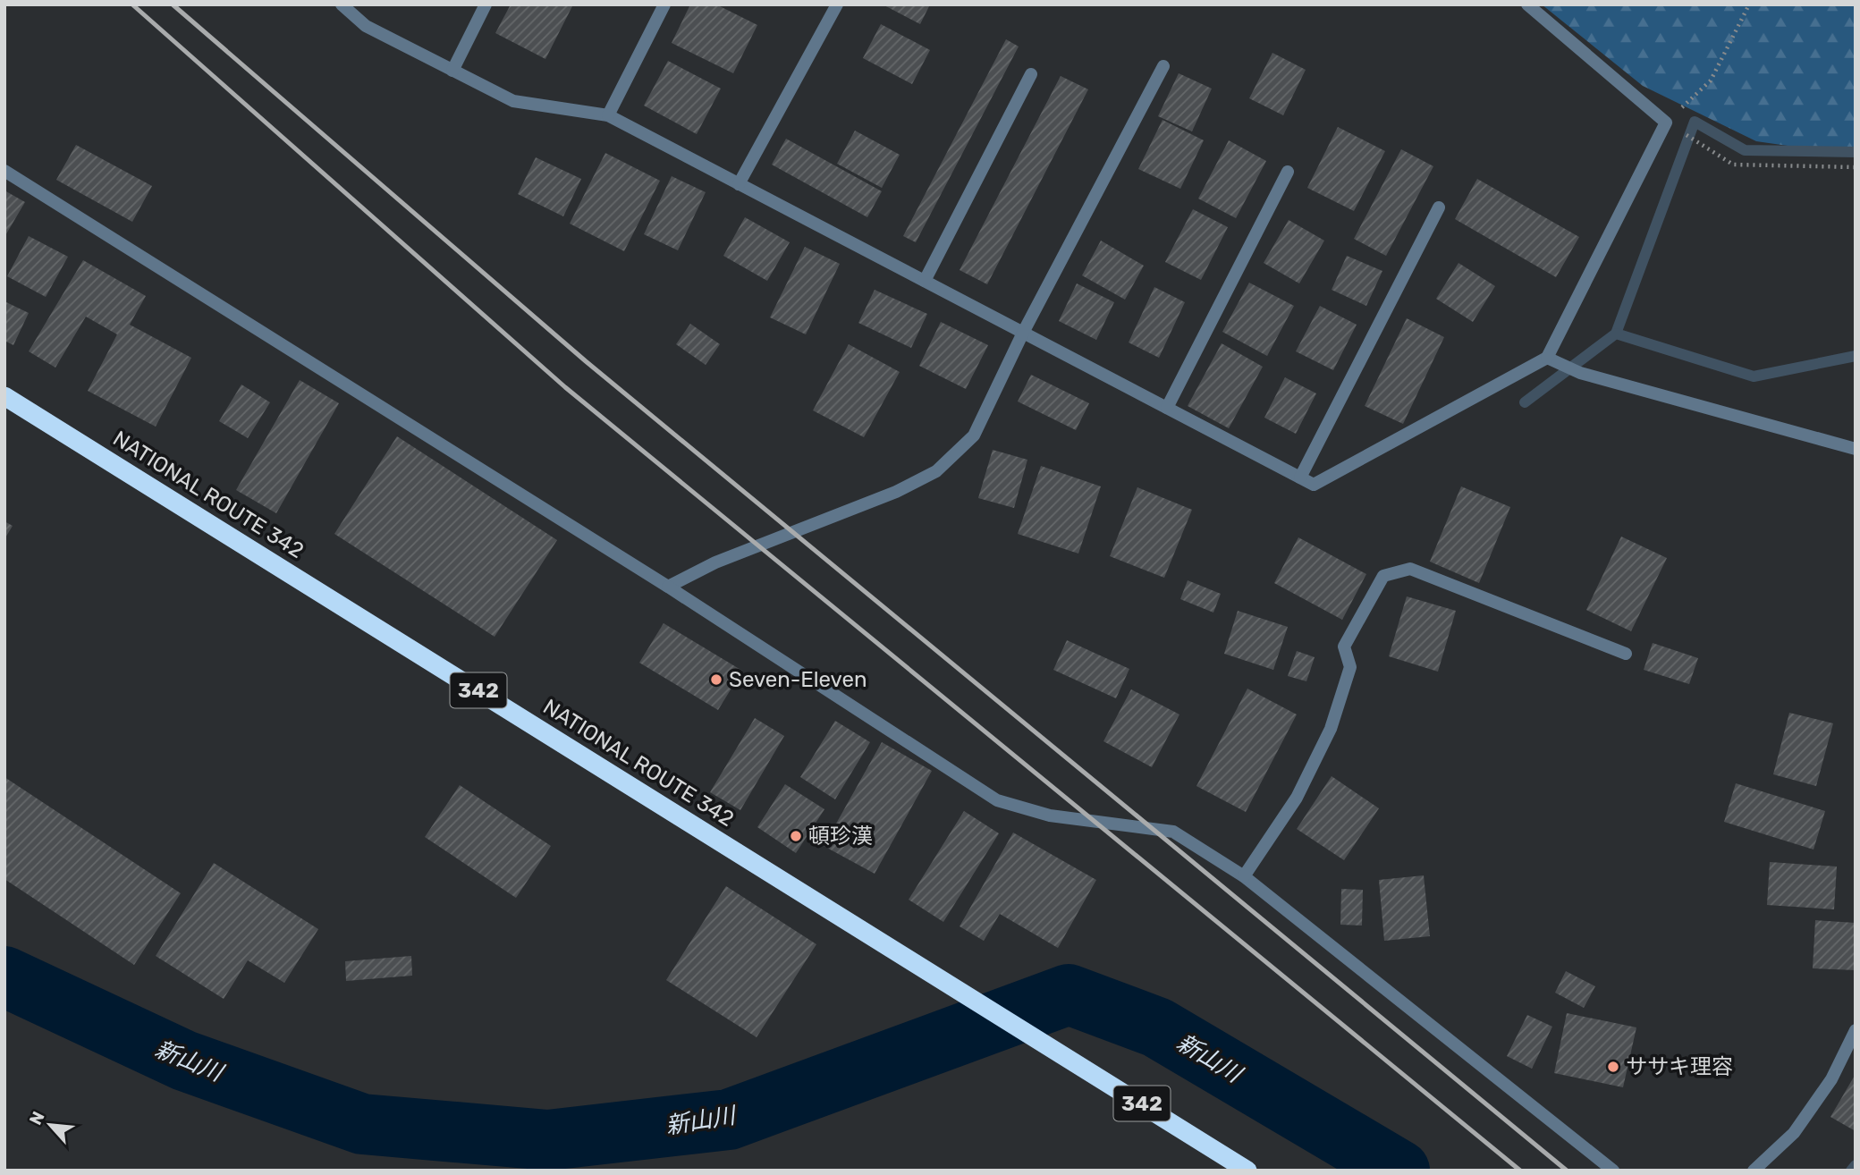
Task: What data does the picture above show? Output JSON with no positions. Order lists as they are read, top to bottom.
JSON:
{
  "streets": {
    "highway": ["NATIONAL ROUTE 342", "342"]
  },
  "water": ["新山川"],
  "places": ["Seven-Eleven", "頓珍漢", "ササキ理容"],
  "north": "top left"
}
